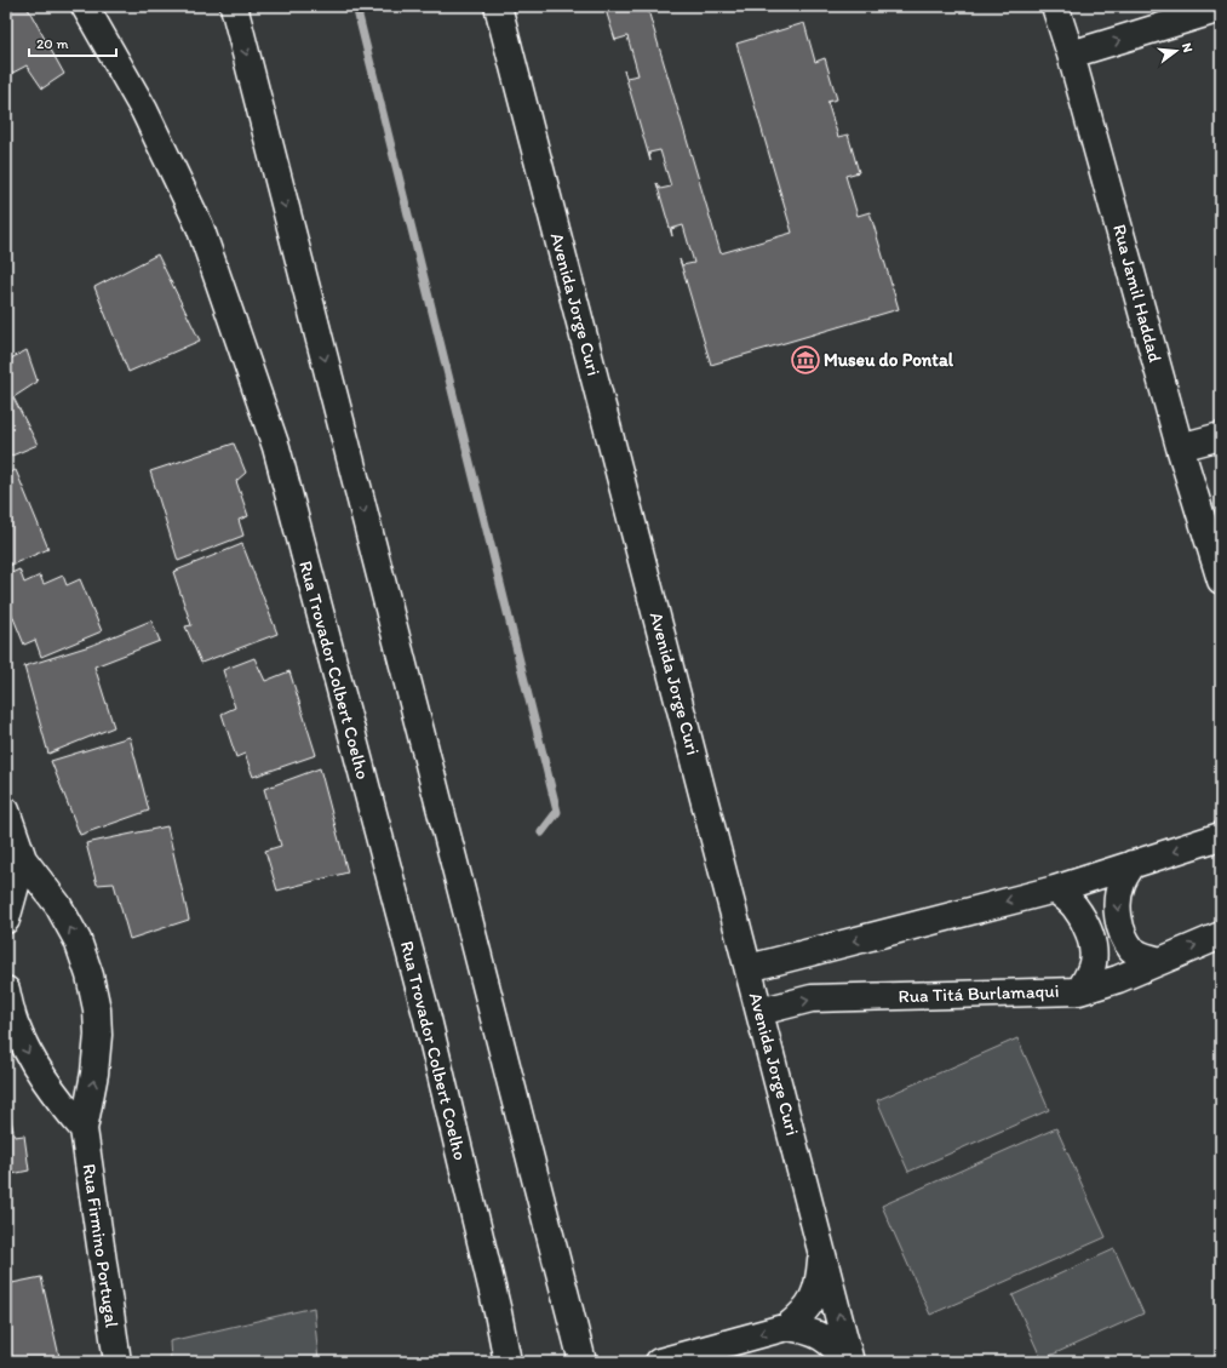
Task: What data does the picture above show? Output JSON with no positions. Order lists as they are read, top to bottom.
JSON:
{
  "streets": {
    "street": [
      "Rua Jamil Haddad",
      "Avenida Jorge Curi",
      "Rua Trovador Colbert Coelho",
      "Rua Titá Burlamaqui",
      "Rua Firmino Portugal"
    ]
  },
  "crossings": [
    ["Avenida Jorge Curi", "Rua Titá Burlamaqui"]
  ],
  "places": {
    "museum": ["Museu do Pontal"]
  },
  "scale_bar": "20 m",
  "north": "right"
}
